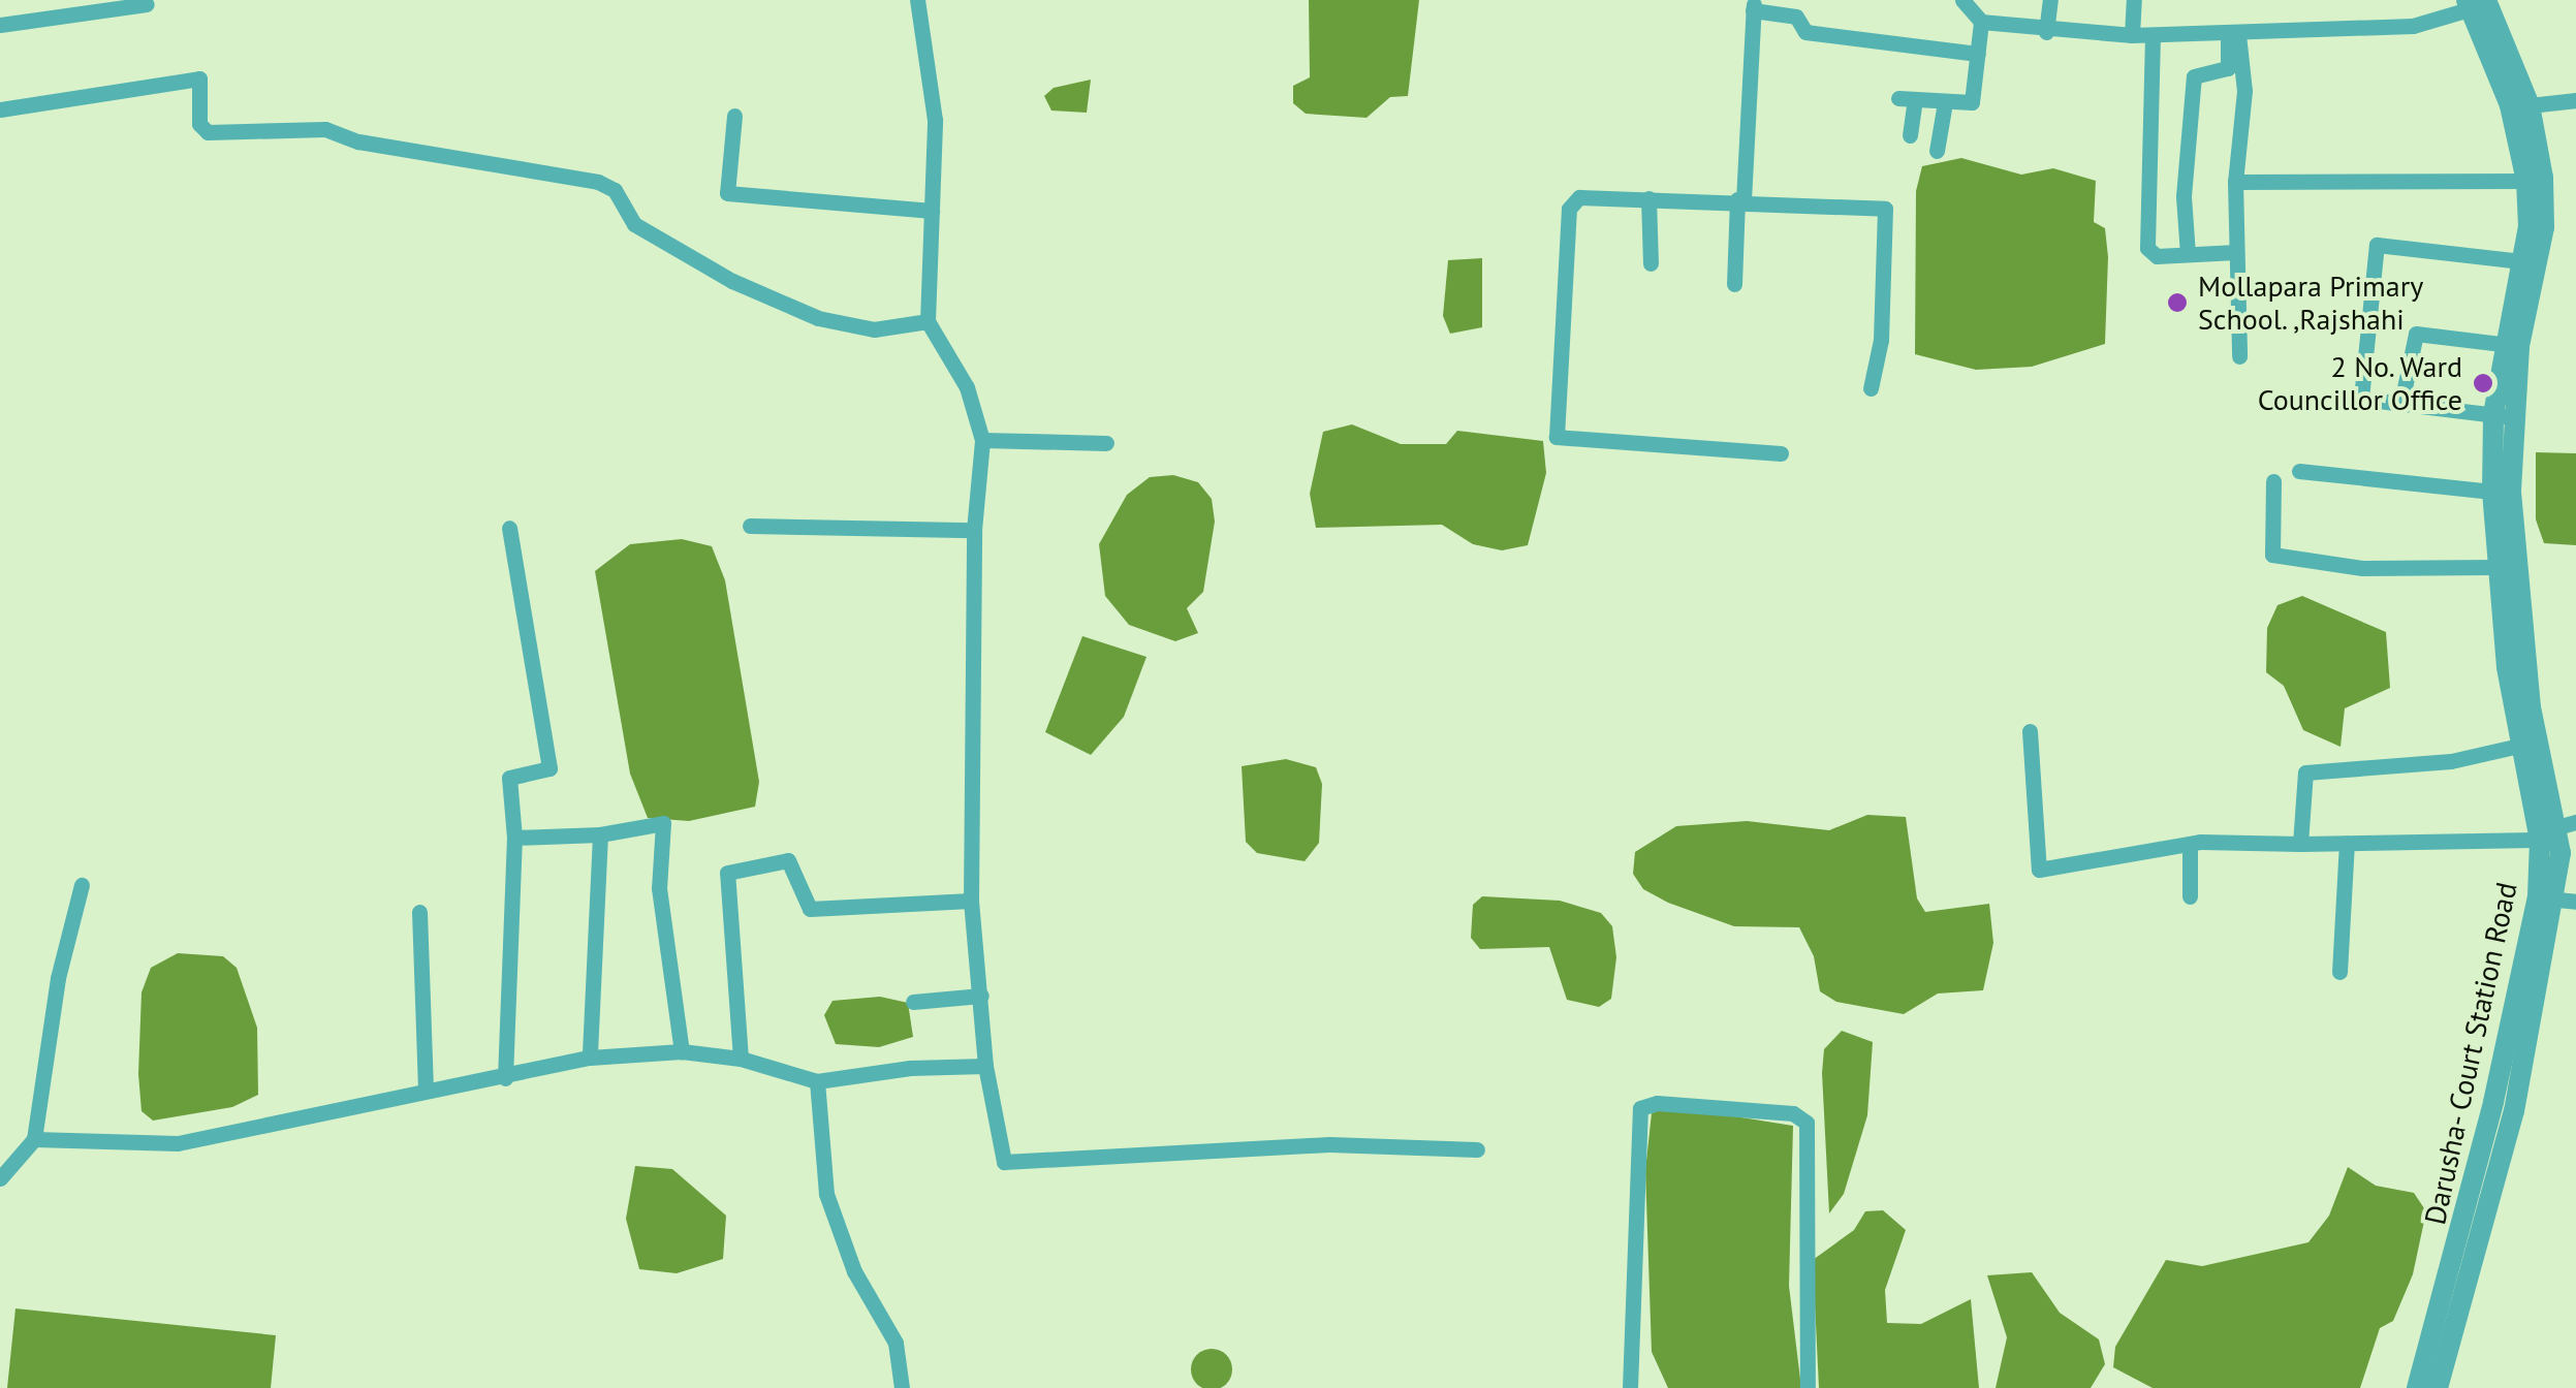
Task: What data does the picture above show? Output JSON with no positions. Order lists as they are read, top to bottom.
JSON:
{
  "streets": {
    "street": ["Darusha- Court Station Road"]
  },
  "places": ["Mollapara Primary School. ,Rajshahi", "2 No. Ward Councillor Office"]
}
